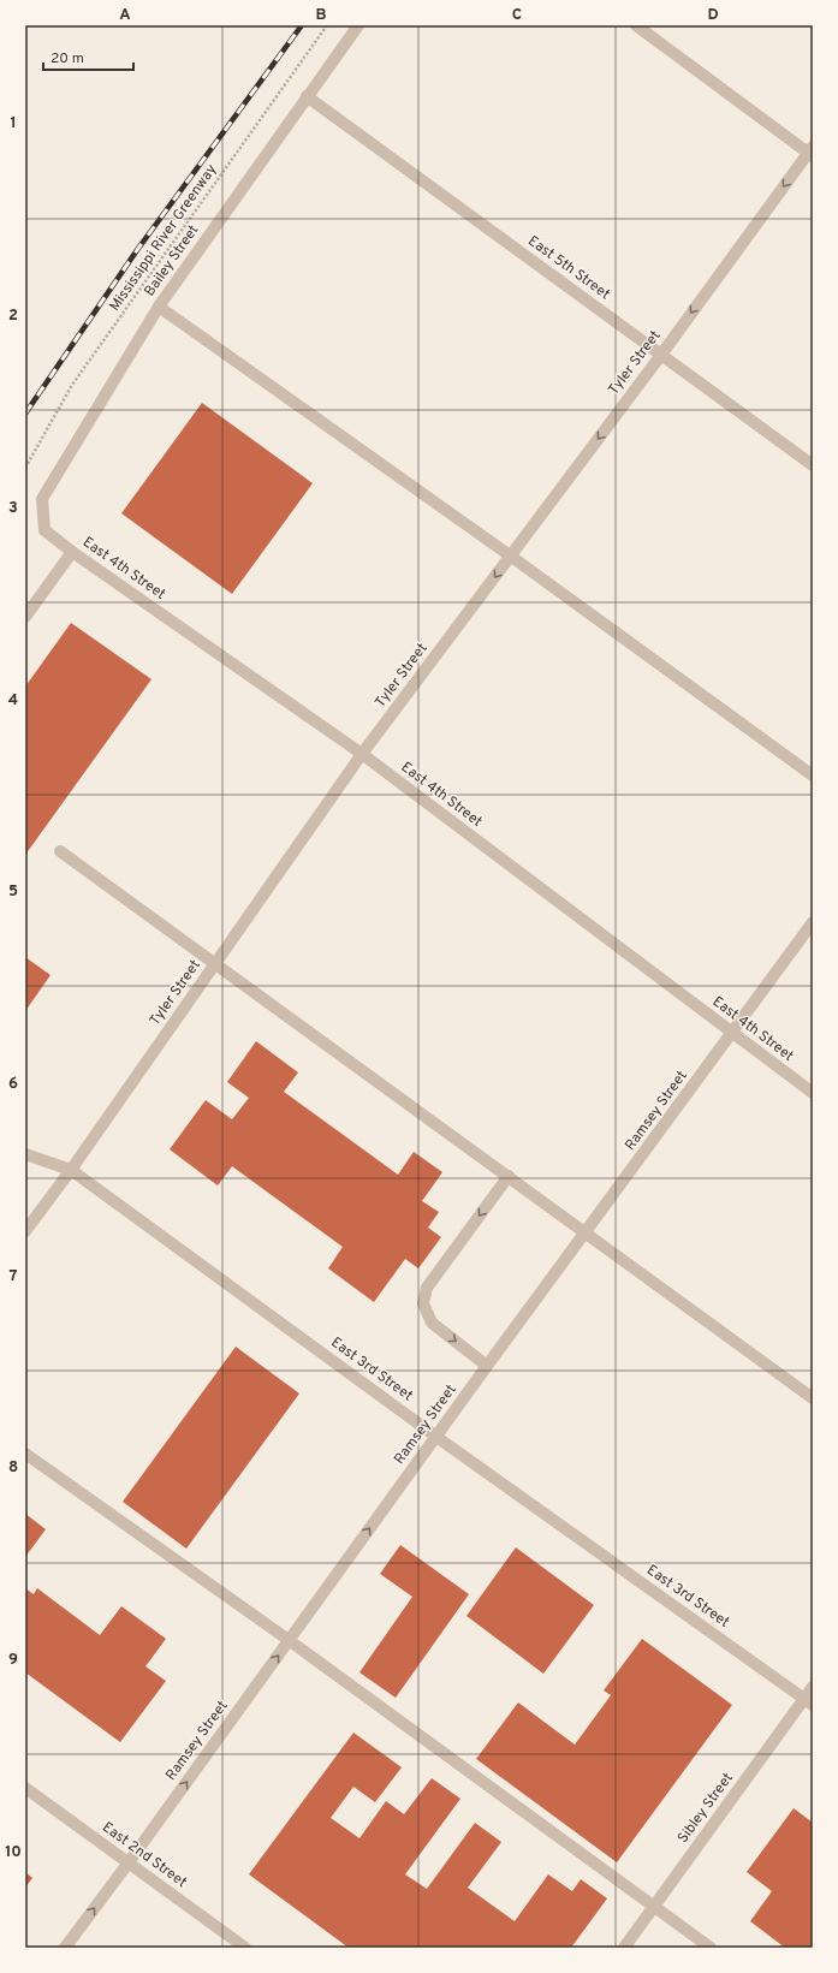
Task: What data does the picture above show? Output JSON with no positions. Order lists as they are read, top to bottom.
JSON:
{
  "streets": {
    "street": [
      "Bailey Street",
      "East 5th Street",
      "Tyler Street",
      "East 4th Street",
      "Ramsey Street",
      "East 3rd Street",
      "Sibley Street",
      "East 2nd Street"
    ],
    "path": ["Mississippi River Greenway"]
  },
  "crossings": [
    ["Bailey Street", "East 5th Street"],
    ["Bailey Street", "East 4th Street"],
    ["East 5th Street", "Tyler Street"],
    ["Tyler Street", "East 4th Street"],
    ["Tyler Street", "East 3rd Street"],
    ["East 4th Street", "Ramsey Street"],
    ["Ramsey Street", "East 3rd Street"],
    ["Ramsey Street", "East 2nd Street"],
    ["East 3rd Street", "Sibley Street"]
  ],
  "one_way": ["Tyler Street", "Ramsey Street"],
  "scale_bar": "20 m",
  "grid": {
    "columns": [
      "A",
      "B",
      "C",
      "D"
    ],
    "rows": [
      "1",
      "2",
      "3",
      "4",
      "5",
      "6",
      "7",
      "8",
      "9",
      "10"
    ]
  }
}
